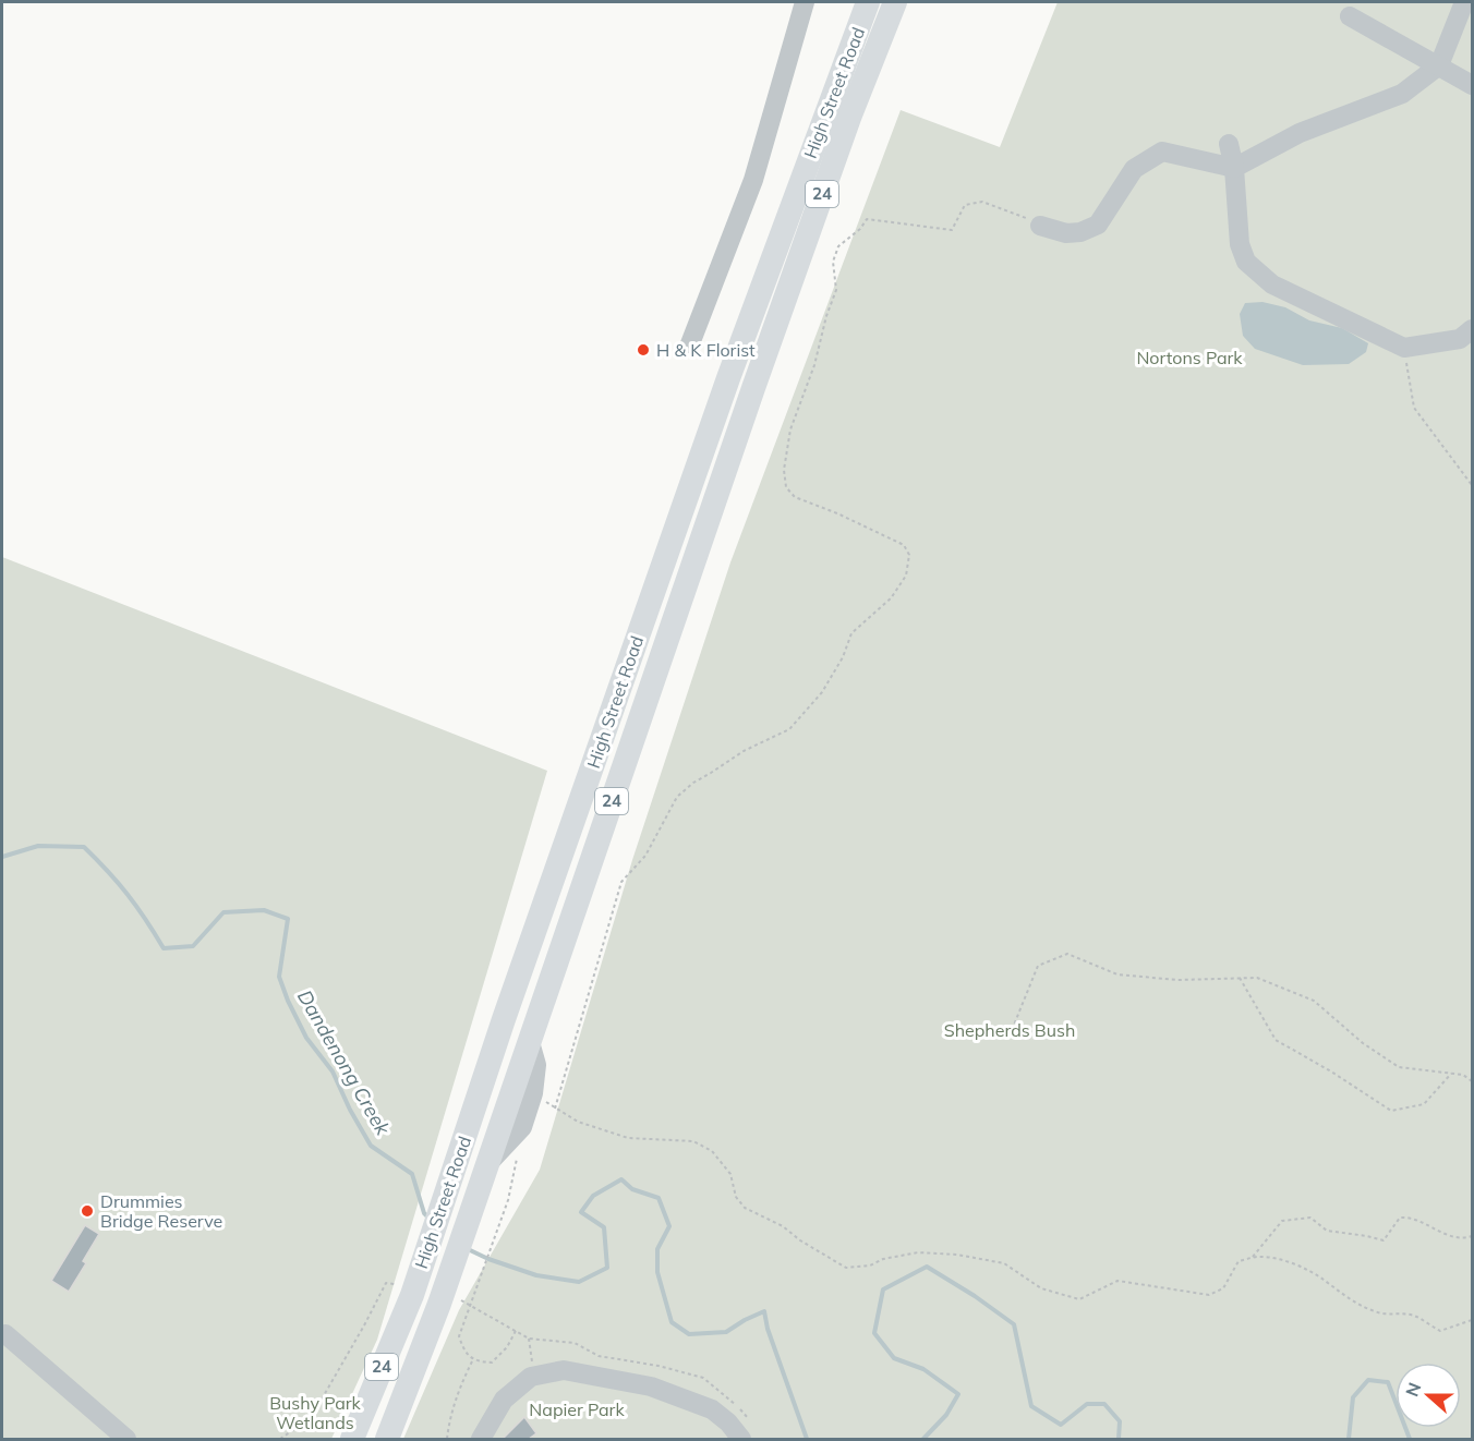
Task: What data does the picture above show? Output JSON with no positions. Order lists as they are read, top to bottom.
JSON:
{
  "streets": {
    "main road": ["High Street Road", "24"]
  },
  "water": ["Dandenong Creek"],
  "parks": [
    "Nortons Park",
    "Shepherds Bush",
    "Bushy Park Wetlands",
    "Napier Park"
  ],
  "places": ["H & K Florist", "Drummies Bridge Reserve"],
  "north": "left"
}
